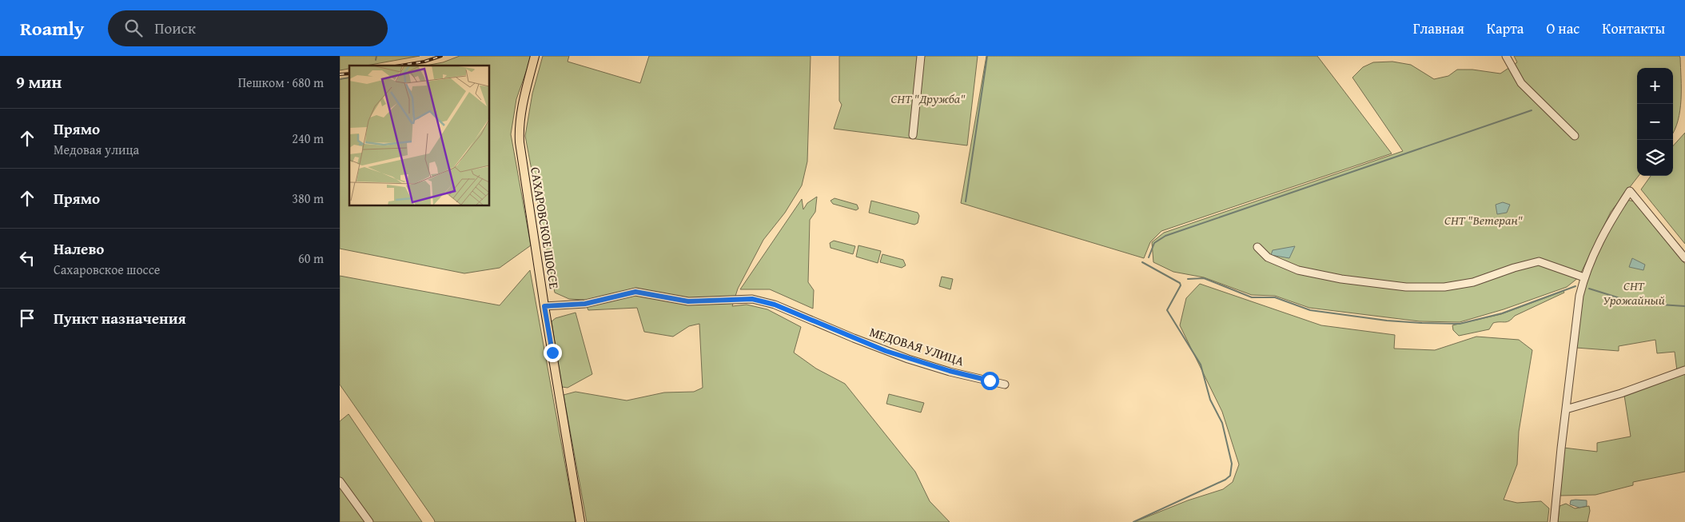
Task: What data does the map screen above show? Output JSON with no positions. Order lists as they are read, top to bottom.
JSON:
{
  "streets": {
    "main road": ["САХАРОВСКОЕ ШОССЕ"],
    "street": ["МЕДОВАЯ УЛИЦА"]
  },
  "crossings": [
    ["САХАРОВСКОЕ ШОССЕ", "МЕДОВАЯ УЛИЦА"]
  ],
  "parks": ["СНТ \"Дружба\"", "СНТ \"Ветеран\"", "СНТ Урожайный"],
  "page": {
    "header": "Roamly",
    "search": "Поиск",
    "nav": [
      "Главная",
      "Карта",
      "О нас",
      "Контакты"
    ],
    "heading": ["9 мин", "Пешком · 680 m"],
    "map_buttons": ["+", "−"],
    "list": [
      ["Прямо", "Медовая улица", "240 m"],
      ["Прямо", "380 m"],
      ["Налево", "Сахаровское шоссе", "60 m"],
      "Пункт назначения"
    ]
  }
}
